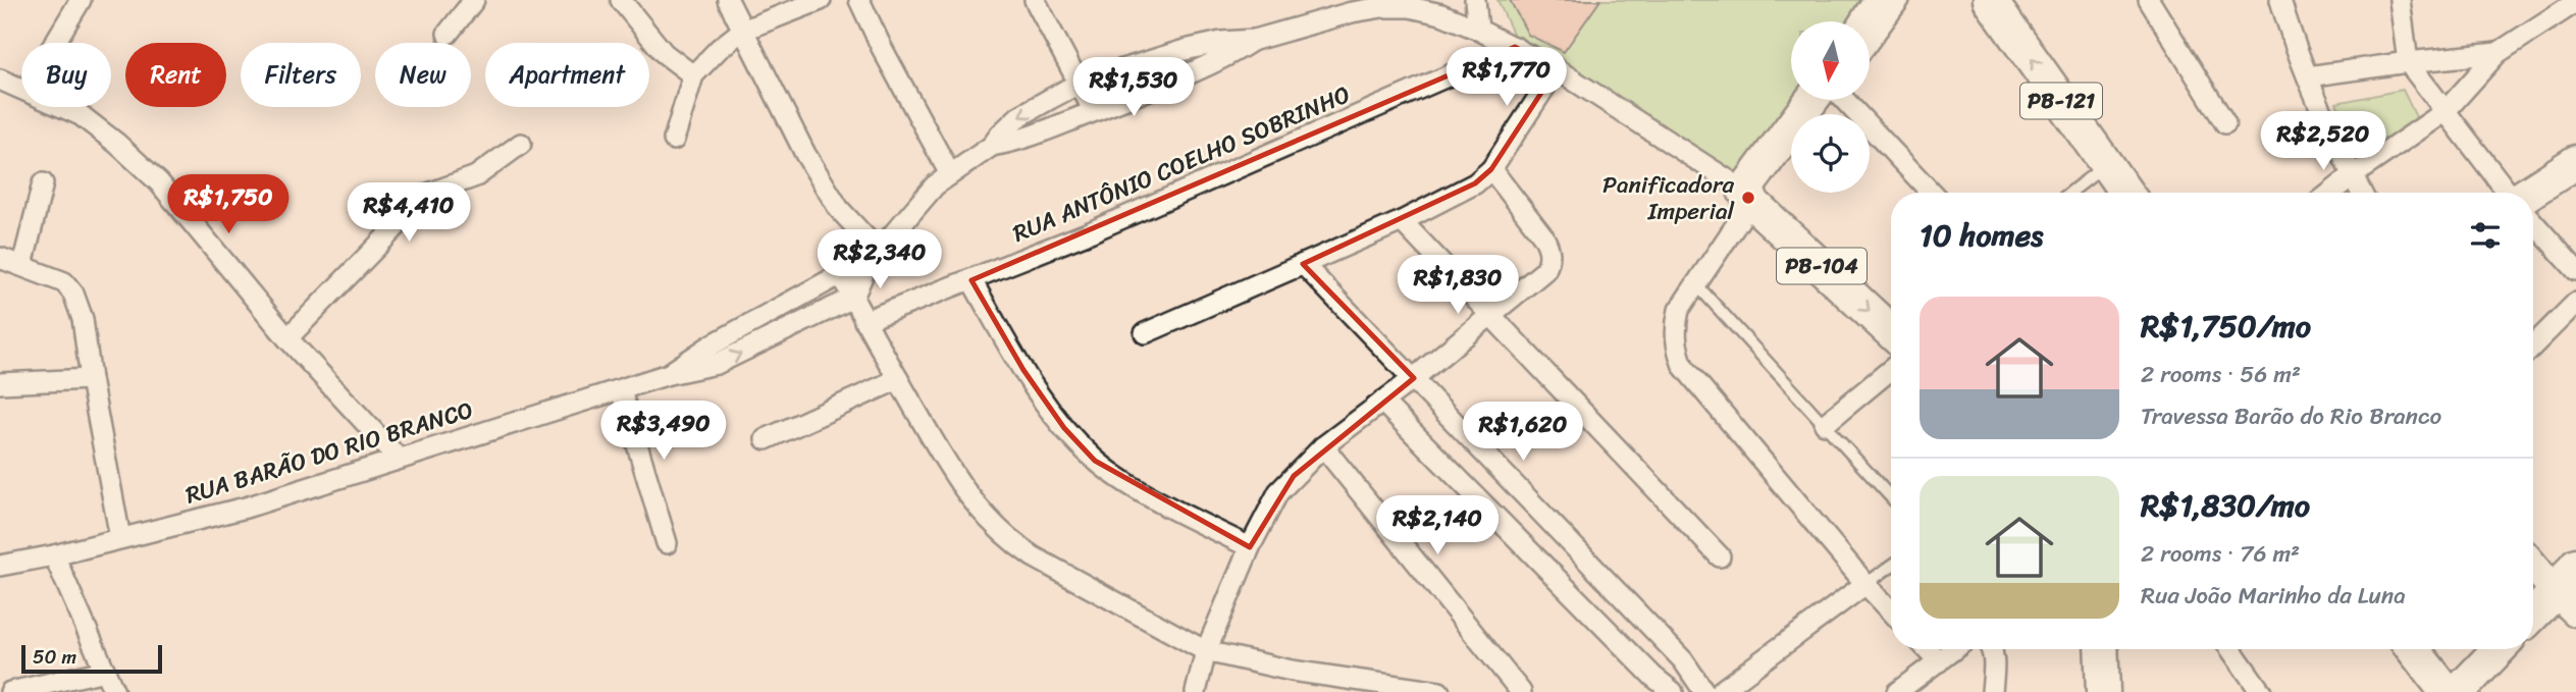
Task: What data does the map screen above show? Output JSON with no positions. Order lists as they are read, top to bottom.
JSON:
{
  "streets": {
    "main road": ["PB-121", "PB-104"],
    "street": ["RUA ANTÔNIO COELHO SOBRINHO", "RUA BARÃO DO RIO BRANCO"]
  },
  "places": ["Panificadora Imperial"],
  "scale_bar": "50 m",
  "north": "bottom",
  "page": {
    "chip": [
      "Buy",
      "Rent",
      "Filters",
      "New",
      "Apartment"
    ],
    "price": [
      "R$1,770",
      "R$1,530",
      "R$2,520",
      "R$1,750",
      "R$4,410",
      "R$2,340",
      "R$1,830",
      "R$3,490",
      "R$1,620",
      "R$2,140"
    ],
    "heading": "10 homes",
    "list": [
      {
        "name": "R$1,750/mo",
        "note": "2 rooms · 56 m² · Travessa Barão do Rio Branco"
      },
      {
        "name": "R$1,830/mo",
        "note": "2 rooms · 76 m² · Rua João Marinho da Luna"
      }
    ],
    "scale": "50 m"
  }
}
